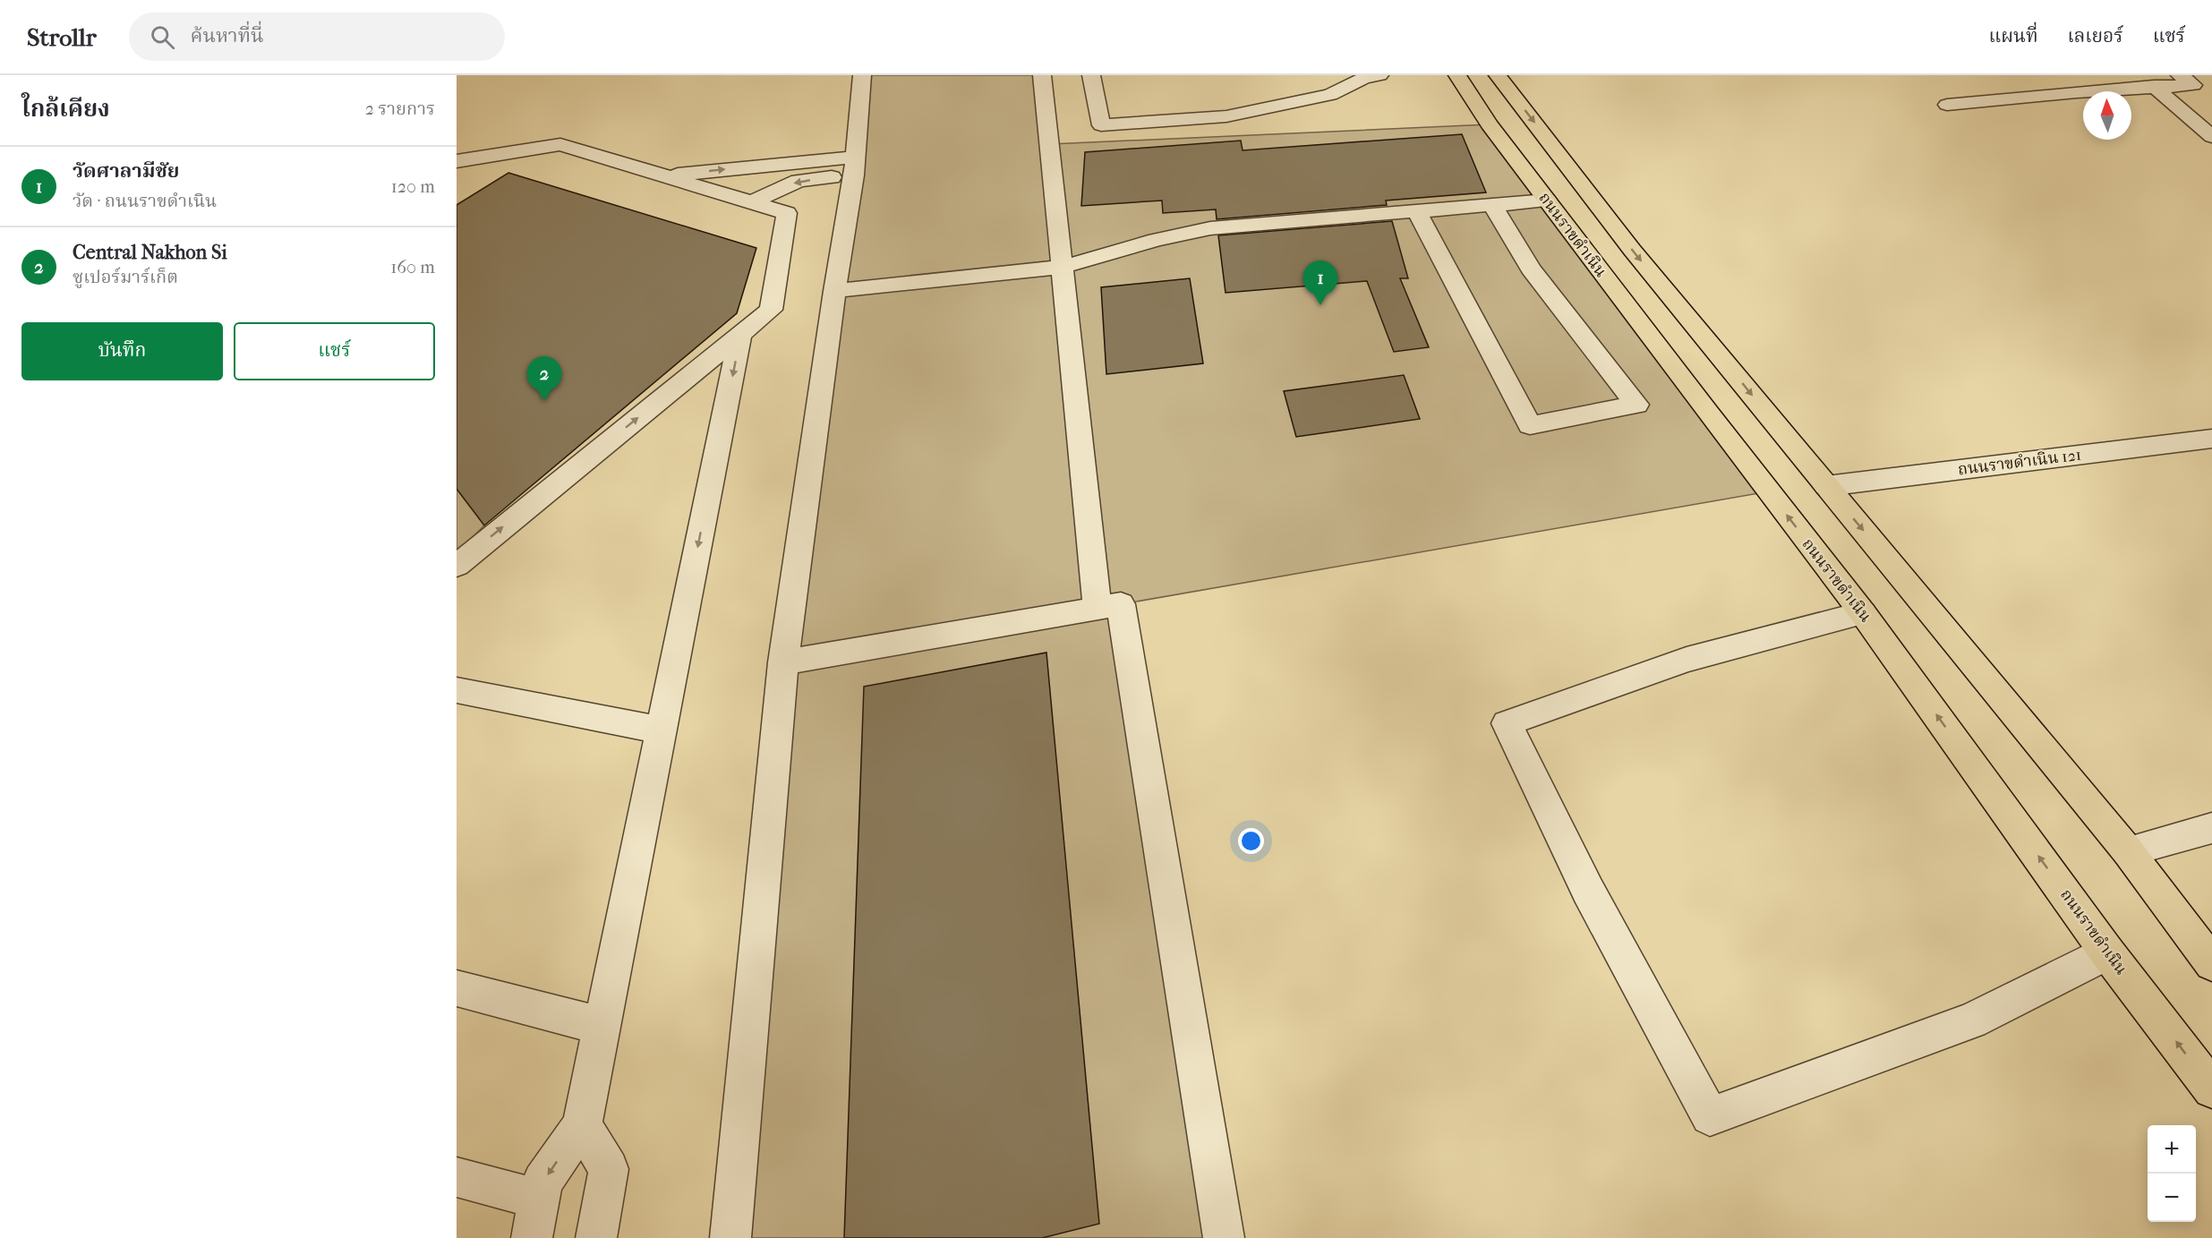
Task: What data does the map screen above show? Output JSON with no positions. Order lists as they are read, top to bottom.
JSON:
{
  "streets": {
    "main road": ["ถนนราขดำเนิน"],
    "street": ["ถนนราขดำเนิน 121"]
  },
  "north": "top",
  "page": {
    "header": "Strollr",
    "search": "ค้นหาที่นี่",
    "nav": ["แผนที่", "เลเยอร์", "แชร์"],
    "heading": ["ใกล้เคียง", "2 รายการ"],
    "list": [
      {
        "mark": "1",
        "name": "วัดศาลามีชัย",
        "note": "วัด · ถนนราขดำเนิน",
        "value": "120 m"
      },
      {
        "mark": "2",
        "name": "Central Nakhon Si",
        "note": "ซูเปอร์มาร์เก็ต",
        "value": "160 m"
      }
    ],
    "pins": ["1", "2"],
    "buttons": ["บันทึก", "แชร์"],
    "map_buttons": ["+", "−"]
  }
}
